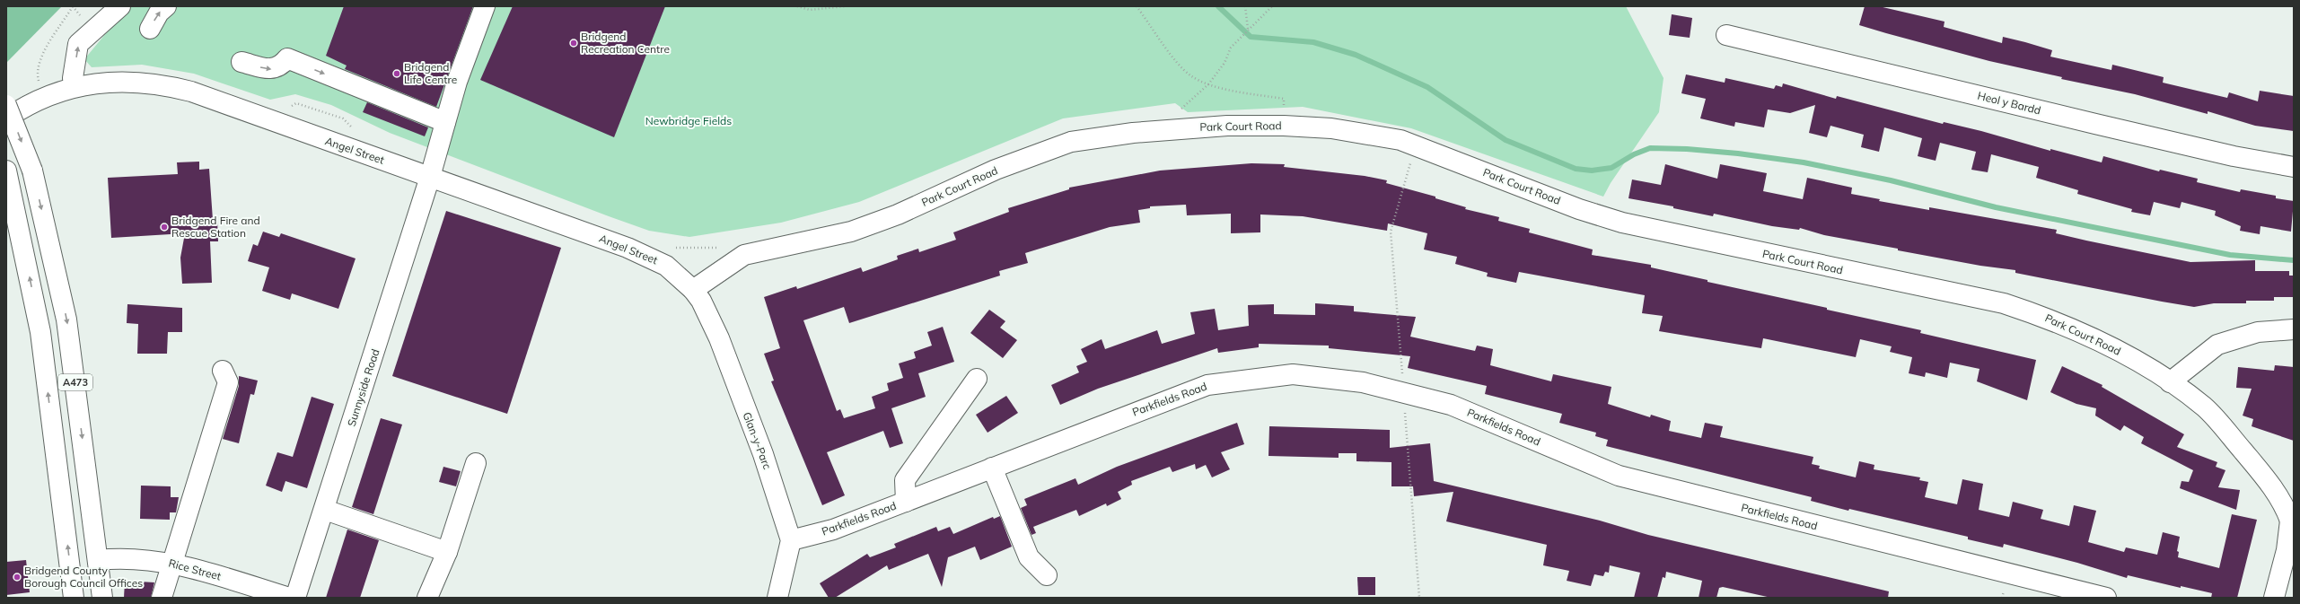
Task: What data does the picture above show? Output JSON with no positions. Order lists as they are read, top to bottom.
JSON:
{
  "streets": {
    "street": [
      "Heol y Bardd",
      "Park Court Road",
      "Angel Street",
      "A473",
      "Sunnyside Road",
      "Parkfields Road",
      "Glan-y-Parc",
      "Rice Street"
    ]
  },
  "crossings": [
    ["Park Court Road", "Angel Street"],
    ["Park Court Road", "Glan-y-Parc"],
    ["Angel Street", "Sunnyside Road"],
    ["Angel Street", "Glan-y-Parc"],
    ["A473", "Rice Street"],
    ["Parkfields Road", "Glan-y-Parc"]
  ],
  "parks": ["Newbridge Fields"],
  "places": [
    "Bridgend Recreation Centre",
    "Bridgend Life Centre",
    "Bridgend Fire and Rescue Station",
    "Bridgend County Borough Council Offices"
  ]
}
